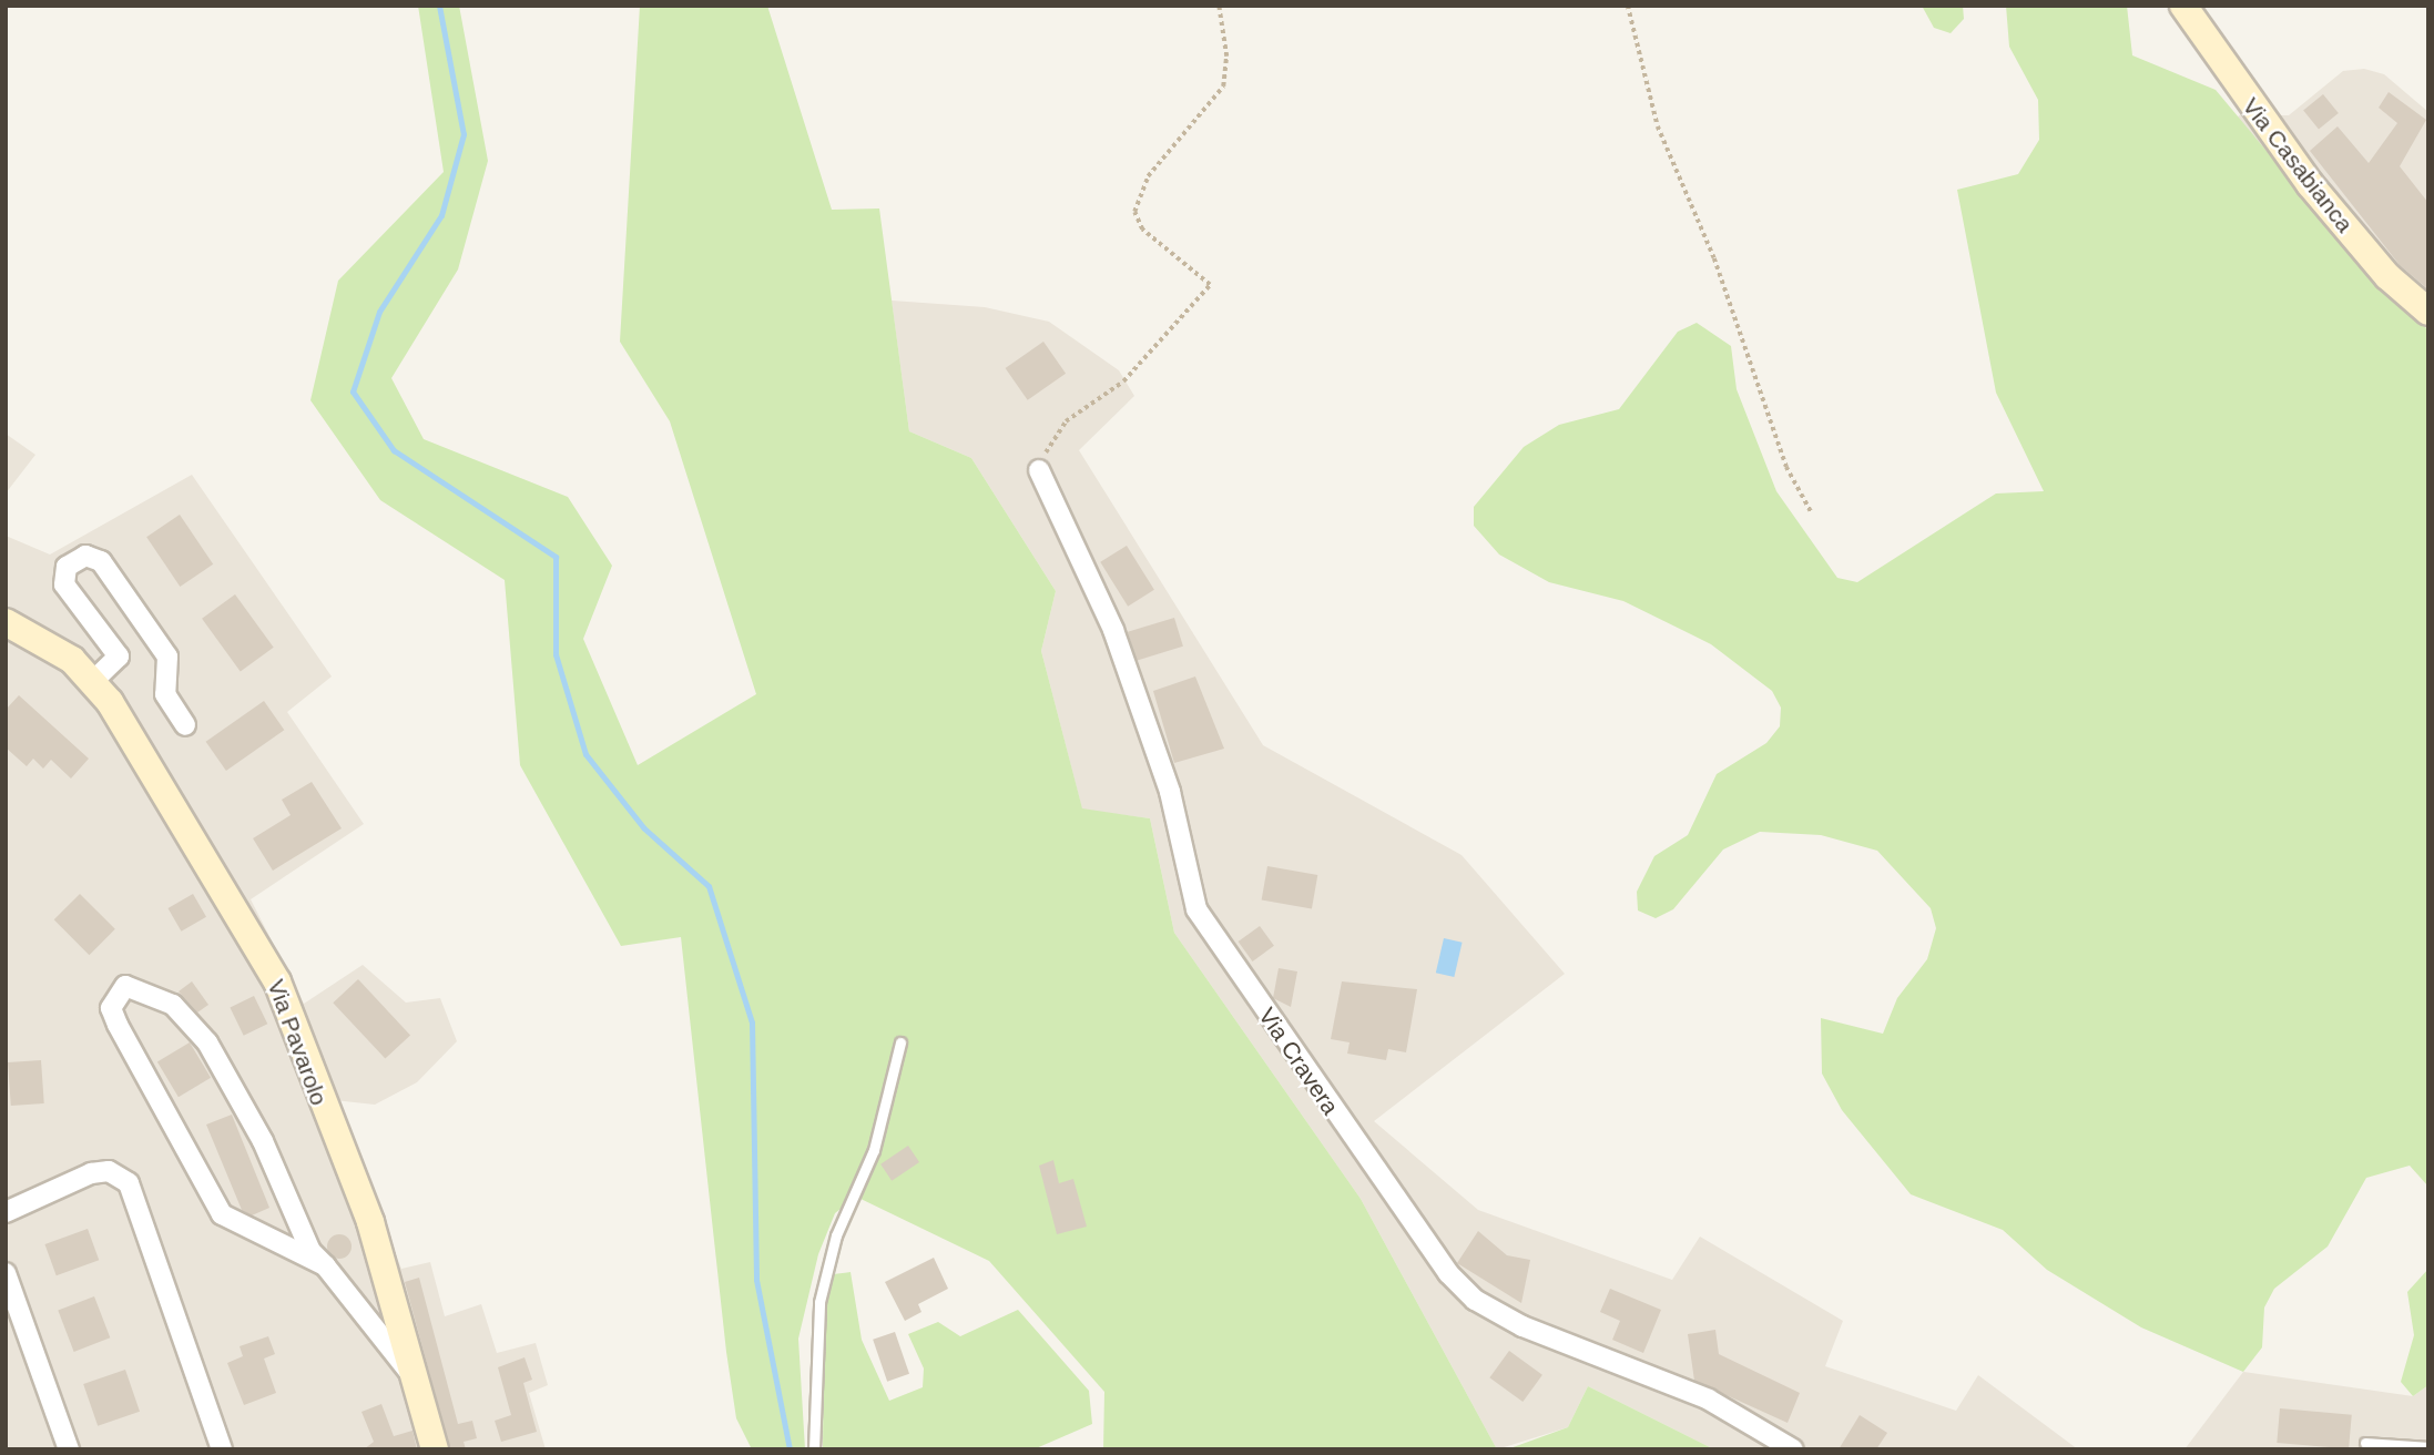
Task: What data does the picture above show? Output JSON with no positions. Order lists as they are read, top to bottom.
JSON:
{
  "streets": {
    "street": ["Via Casabianca", "Via Pavarolo", "Via Cravera"]
  }
}
